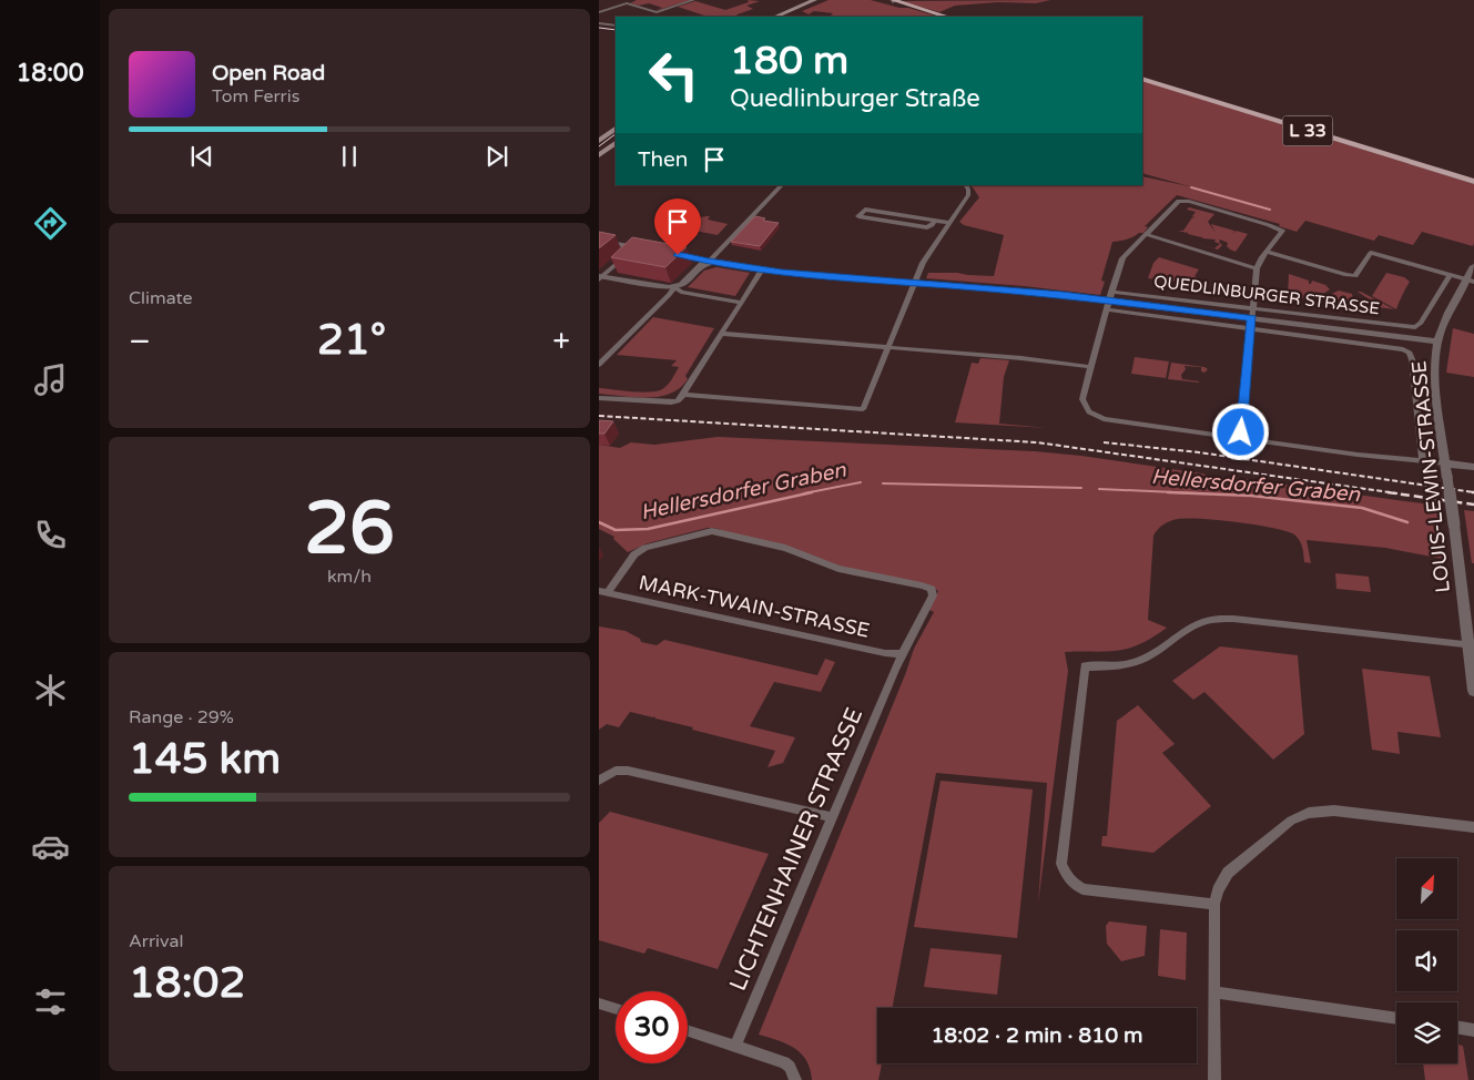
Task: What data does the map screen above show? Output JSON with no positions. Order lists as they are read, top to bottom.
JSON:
{
  "streets": {
    "main road": ["L 33"],
    "street": [
      "QUEDLINBURGER STRASSE",
      "LOUIS-LEWIN-STRASSE",
      "MARK-TWAIN-STRASSE",
      "LICHTENHAINER STRASSE"
    ]
  },
  "crossings": [
    ["QUEDLINBURGER STRASSE", "LOUIS-LEWIN-STRASSE"],
    ["MARK-TWAIN-STRASSE", "LICHTENHAINER STRASSE"]
  ],
  "water": ["Hellersdorfer Graben"],
  "north": "top right",
  "page": {
    "tabs": "18:00",
    "turn": ["180 m", "Quedlinburger Straße"],
    "song": ["Open Road", "Tom Ferris"],
    "then": "Then",
    "tile": [
      "Climate",
      ["26", "km/h"],
      ["Range · 29%", "145 km"],
      ["Arrival", "18:02"]
    ],
    "heat": ["−", "21°", "+"],
    "limit": "30",
    "trip": "18:02 · 2 min · 810 m"
  }
}
